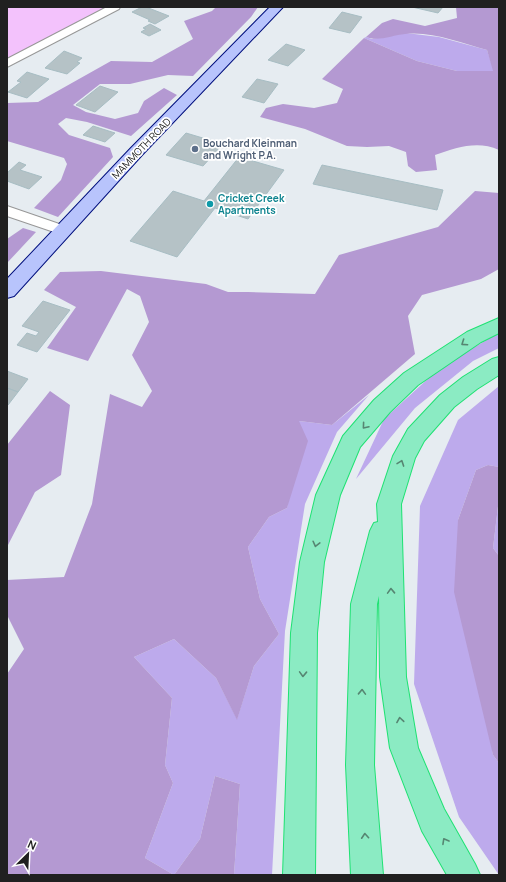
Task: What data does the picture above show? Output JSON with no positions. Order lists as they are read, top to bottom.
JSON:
{
  "streets": {
    "main road": ["MAMMOTH ROAD"]
  },
  "places": ["Bouchard Kleinman and Wright P.A.", "Cricket Creek Apartments"],
  "north": "top right"
}
